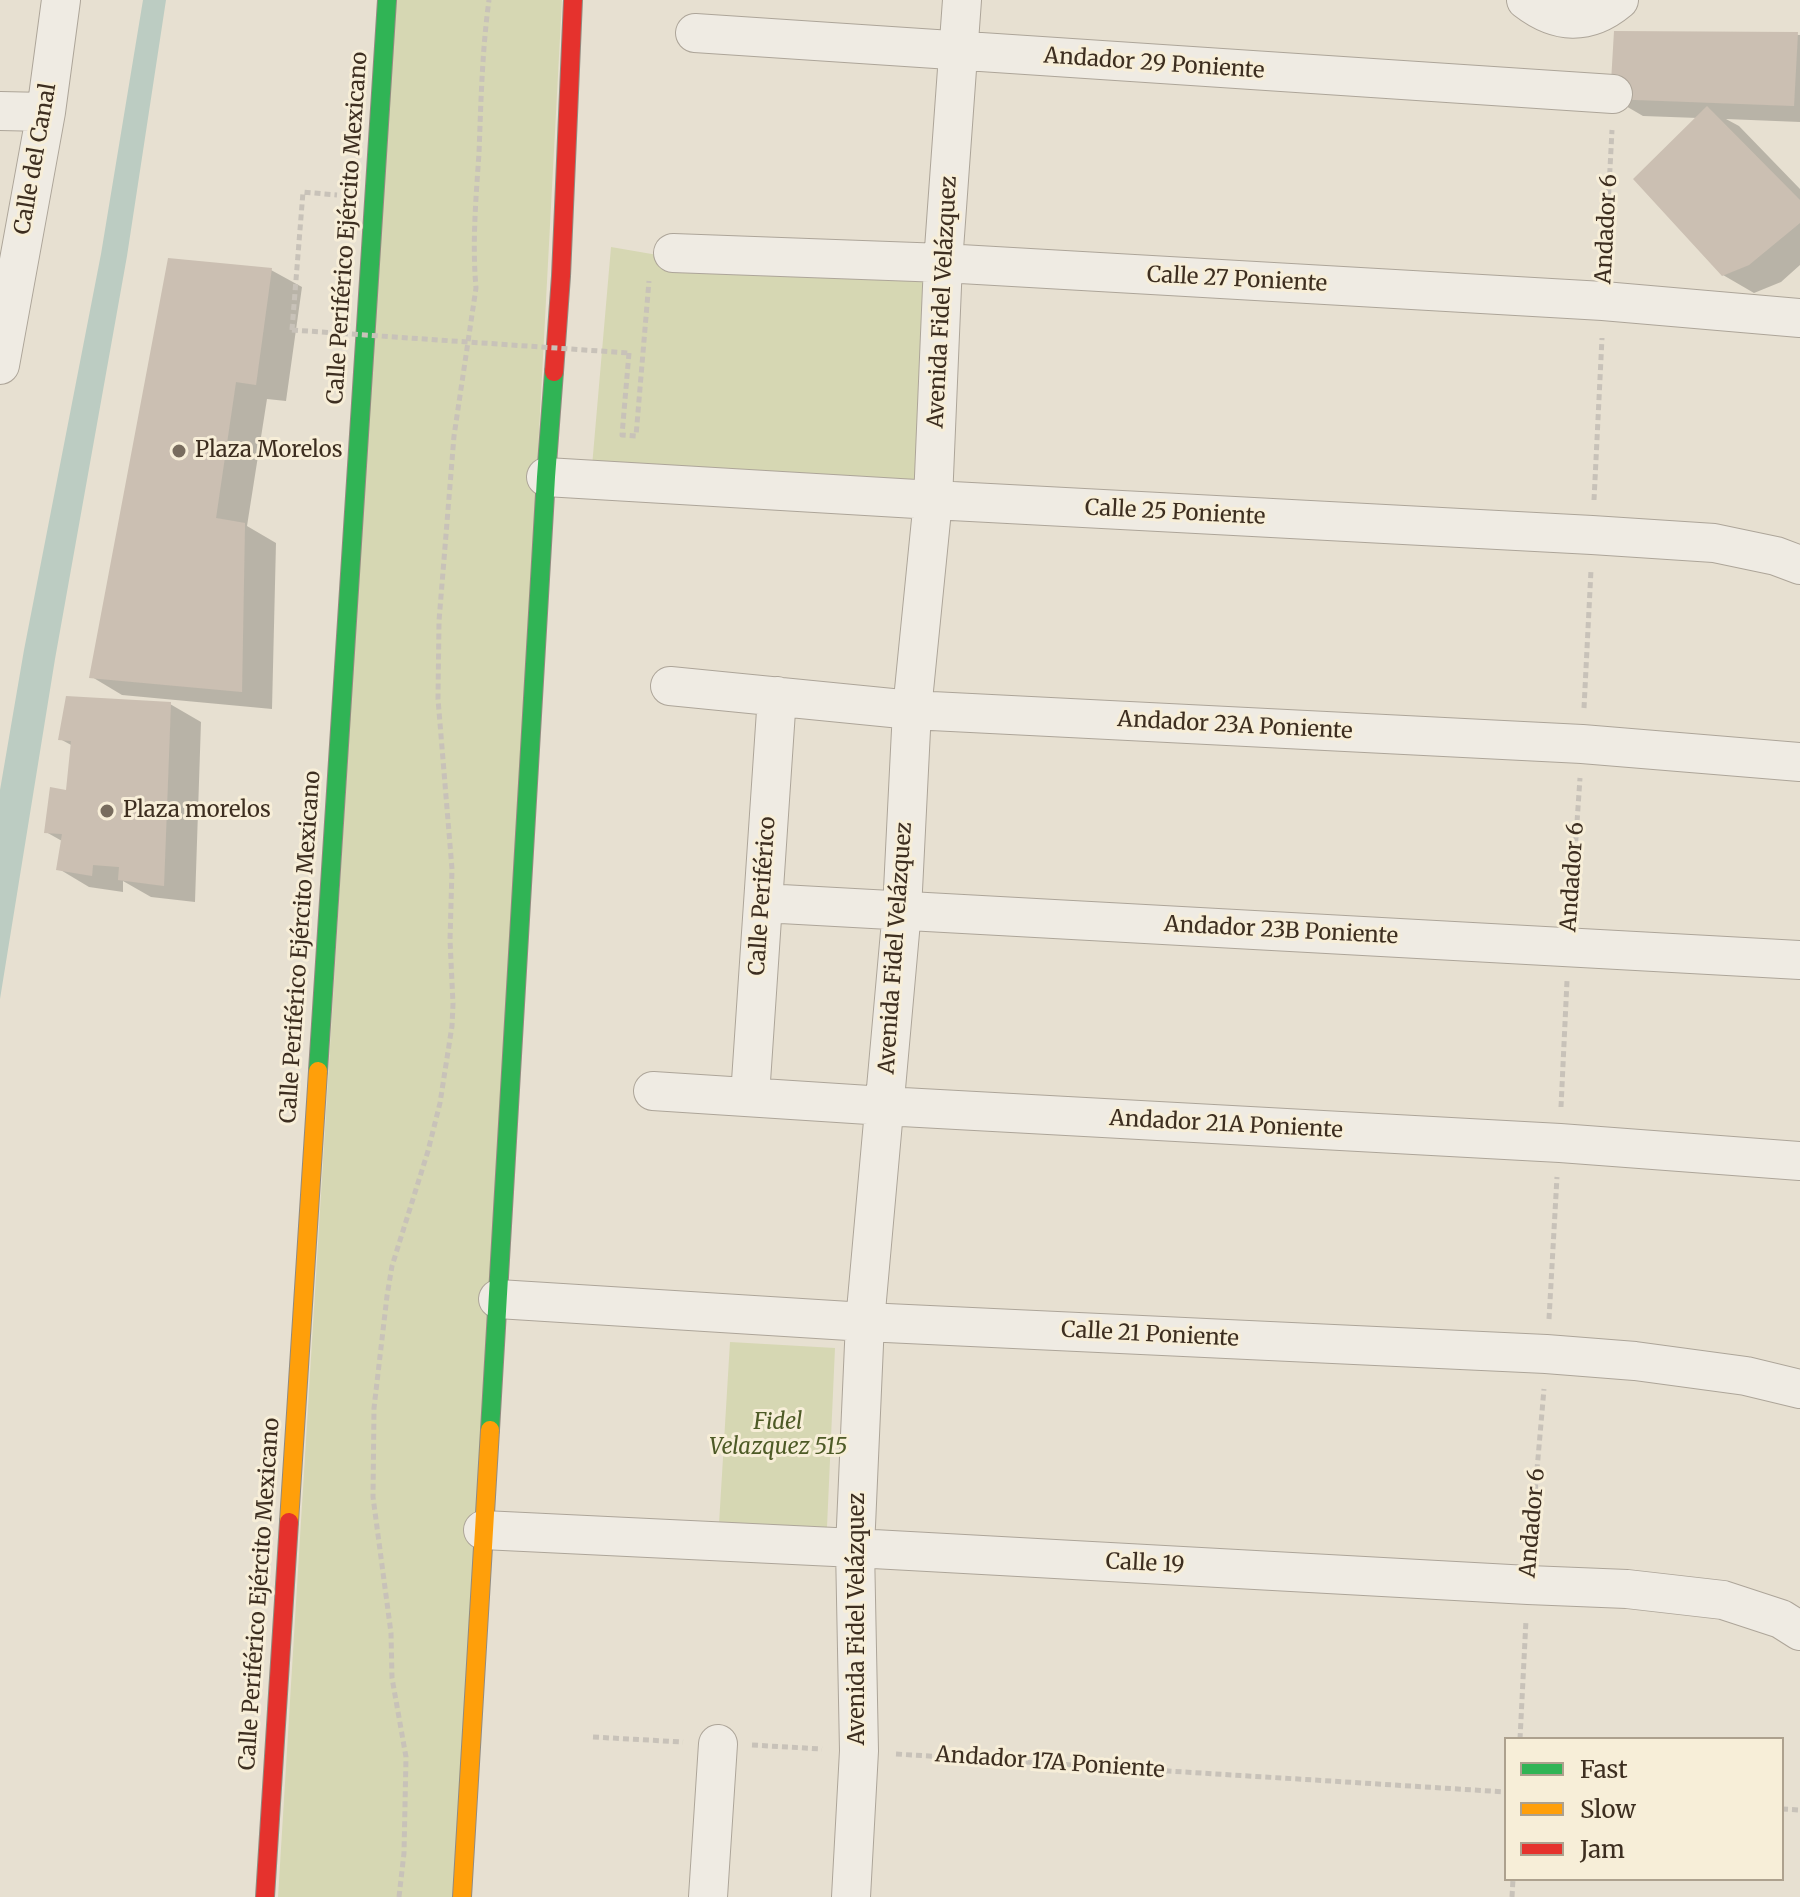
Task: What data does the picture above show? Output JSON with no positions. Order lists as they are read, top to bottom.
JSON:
{
  "streets": {
    "highway": ["Calle Periférico Ejército Mexicano"],
    "street": [
      "Andador 29 Poniente",
      "Calle del Canal",
      "Calle 27 Poniente",
      "Avenida Fidel Velázquez",
      "Calle 25 Poniente",
      "Andador 23A Poniente",
      "Calle Periférico",
      "Andador 23B Poniente",
      "Andador 21A Poniente",
      "Calle 21 Poniente",
      "Calle 19"
    ],
    "path": ["Andador 6", "Andador 17A Poniente"]
  },
  "crossings": [
    ["Andador 29 Poniente", "Andador 6"],
    ["Andador 29 Poniente", "Avenida Fidel Velázquez"],
    ["Andador 6", "Calle 27 Poniente"],
    ["Andador 6", "Calle 25 Poniente"],
    ["Andador 6", "Andador 23A Poniente"],
    ["Andador 6", "Andador 23B Poniente"],
    ["Andador 6", "Andador 21A Poniente"],
    ["Andador 6", "Calle 21 Poniente"],
    ["Andador 6", "Calle 19"],
    ["Calle 27 Poniente", "Avenida Fidel Velázquez"],
    ["Avenida Fidel Velázquez", "Calle 25 Poniente"],
    ["Avenida Fidel Velázquez", "Andador 23A Poniente"],
    ["Avenida Fidel Velázquez", "Andador 23B Poniente"],
    ["Avenida Fidel Velázquez", "Andador 21A Poniente"],
    ["Avenida Fidel Velázquez", "Calle 21 Poniente"],
    ["Avenida Fidel Velázquez", "Calle 19"],
    ["Avenida Fidel Velázquez", "Andador 17A Poniente"],
    ["Andador 23A Poniente", "Calle Periférico"],
    ["Calle Periférico", "Andador 23B Poniente"],
    ["Calle Periférico", "Andador 21A Poniente"]
  ],
  "parks": ["Fidel Velazquez 515"],
  "places": ["Plaza Morelos", "Plaza morelos"],
  "legend": ["Fast", "Slow", "Jam"]
}
